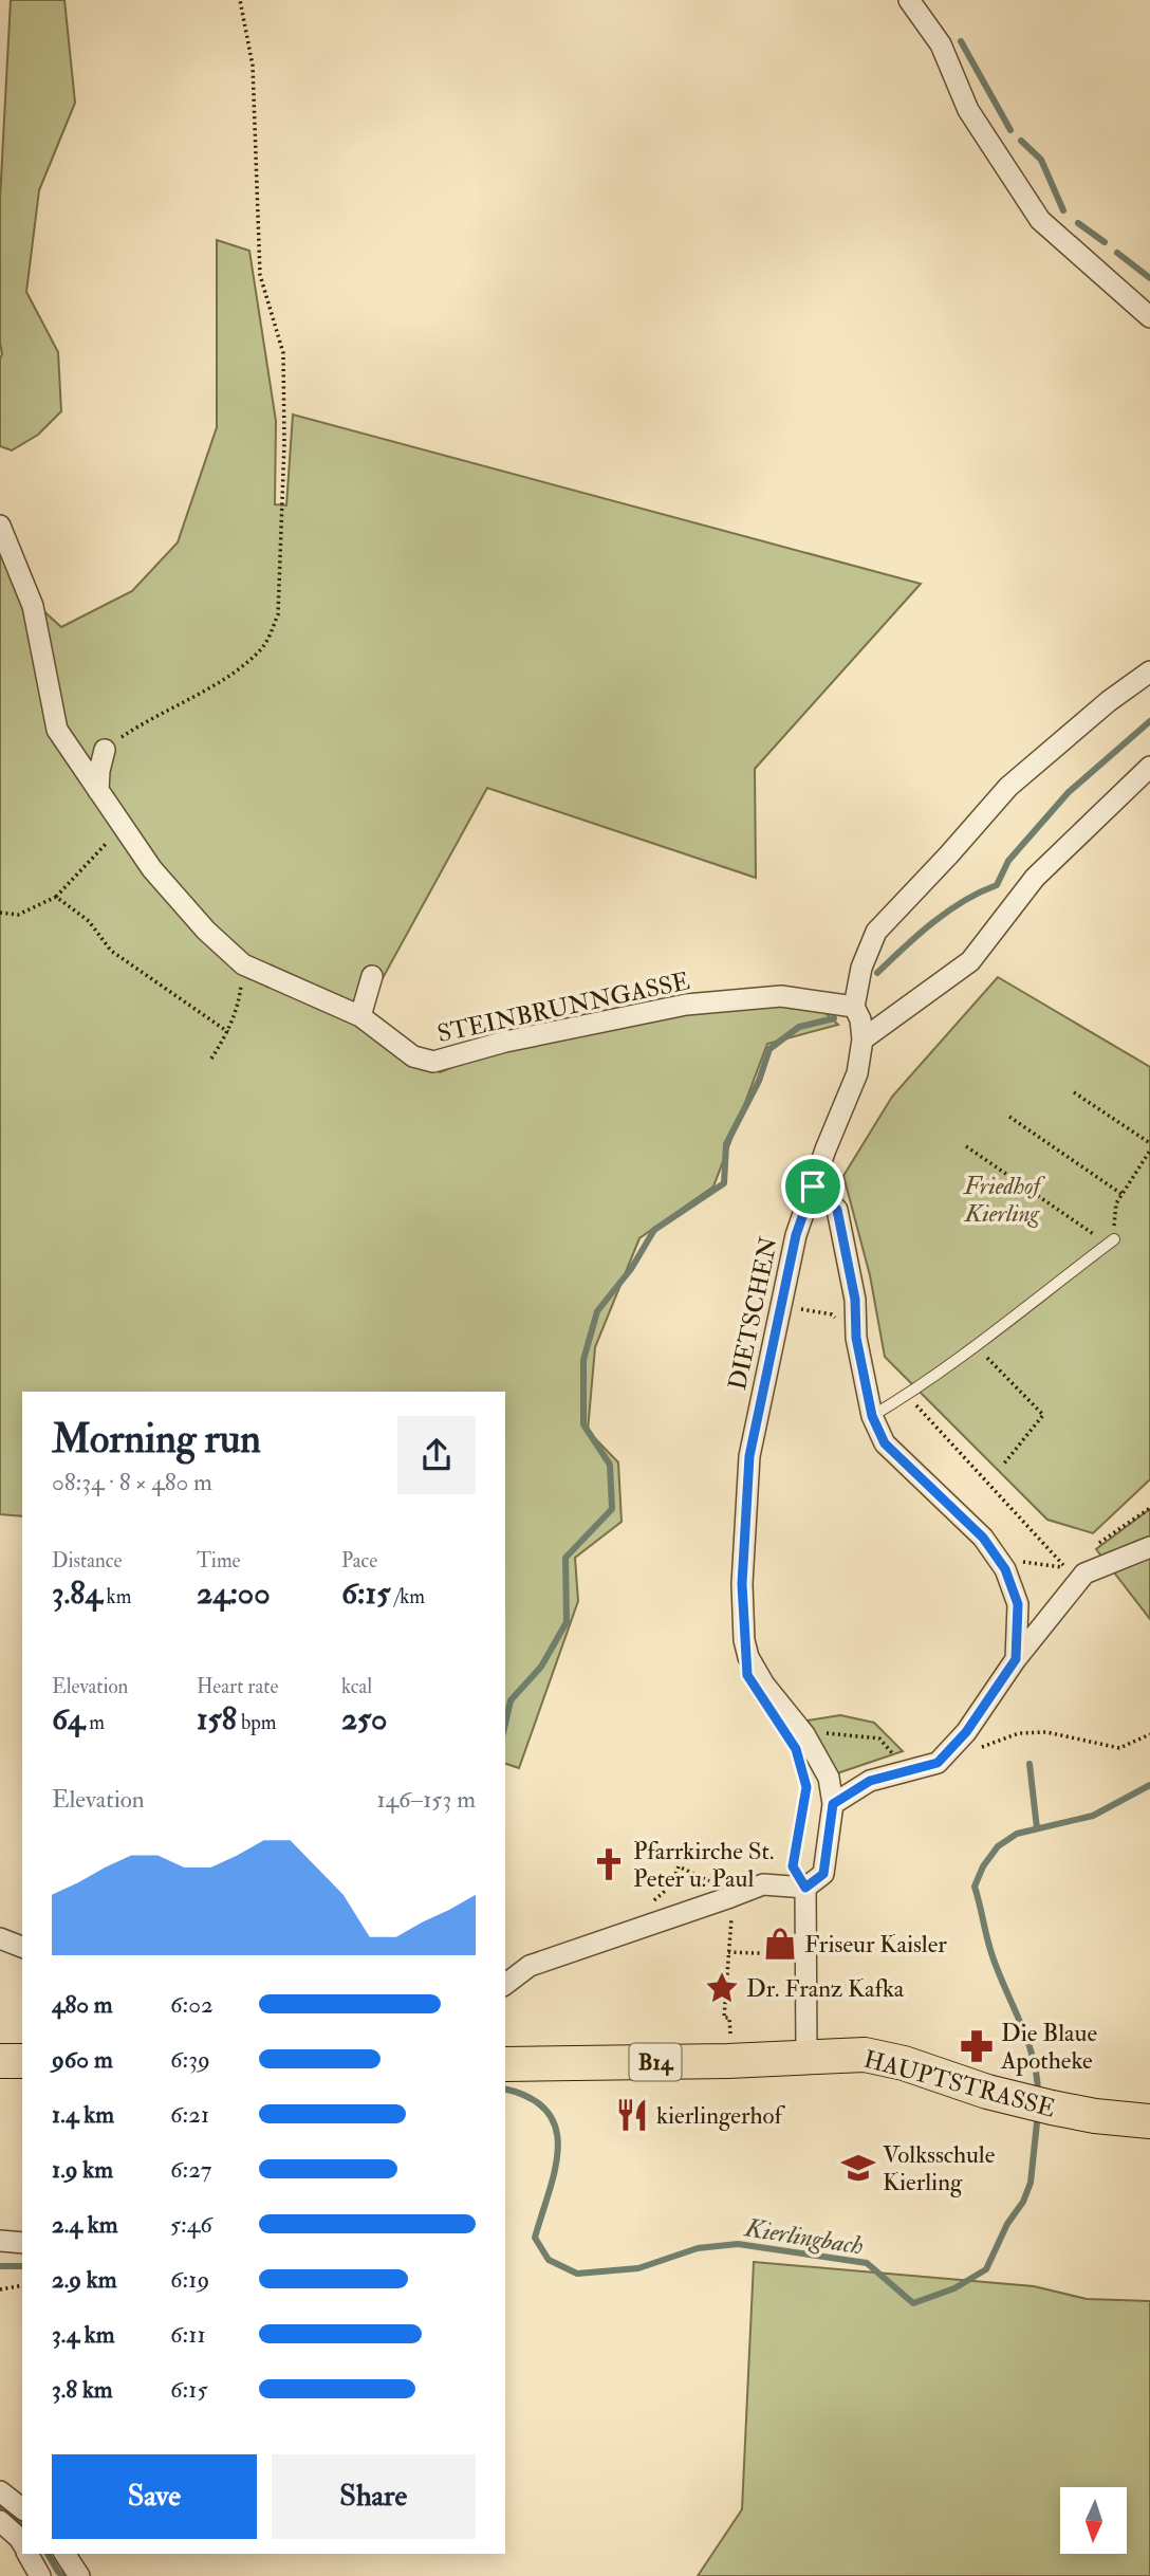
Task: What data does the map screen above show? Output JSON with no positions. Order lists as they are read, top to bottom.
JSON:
{
  "streets": {
    "main road": ["B14", "HAUPTSTRASSE"],
    "street": ["STEINBRUNNGASSE", "DIETSCHEN"]
  },
  "water": ["Kierlingbach"],
  "parks": ["Friedhof Kierling"],
  "places": {
    "church": ["Pfarrkirche St. Peter u. Paul"],
    "shop": ["Friseur Kaisler"],
    "place": ["Dr. Franz Kafka"],
    "pharmacy": ["Die Blaue Apotheke"],
    "restaurant": ["kierlingerhof"],
    "school or university": ["Volksschule Kierling"]
  },
  "north": "bottom",
  "page": {
    "heading": ["Morning run", "08:34 · 8 × 480 m"],
    "stats": [
      ["Distance", "3.84 km"],
      ["Time", "24:00"],
      ["Pace", "6:15 /km"],
      ["Elevation", "64 m"],
      ["Heart rate", "158 bpm"],
      ["kcal", "250"]
    ],
    "chart": ["Elevation", "146–153 m"],
    "list": [
      {
        "name": "480 m",
        "note": "6:02"
      },
      {
        "name": "960 m",
        "note": "6:39"
      },
      {
        "name": "1.4 km",
        "note": "6:21"
      },
      {
        "name": "1.9 km",
        "note": "6:27"
      },
      {
        "name": "2.4 km",
        "note": "5:46"
      },
      {
        "name": "2.9 km",
        "note": "6:19"
      },
      {
        "name": "3.4 km",
        "note": "6:11"
      },
      {
        "name": "3.8 km",
        "note": "6:15"
      }
    ],
    "buttons": ["Save", "Share"]
  }
}
